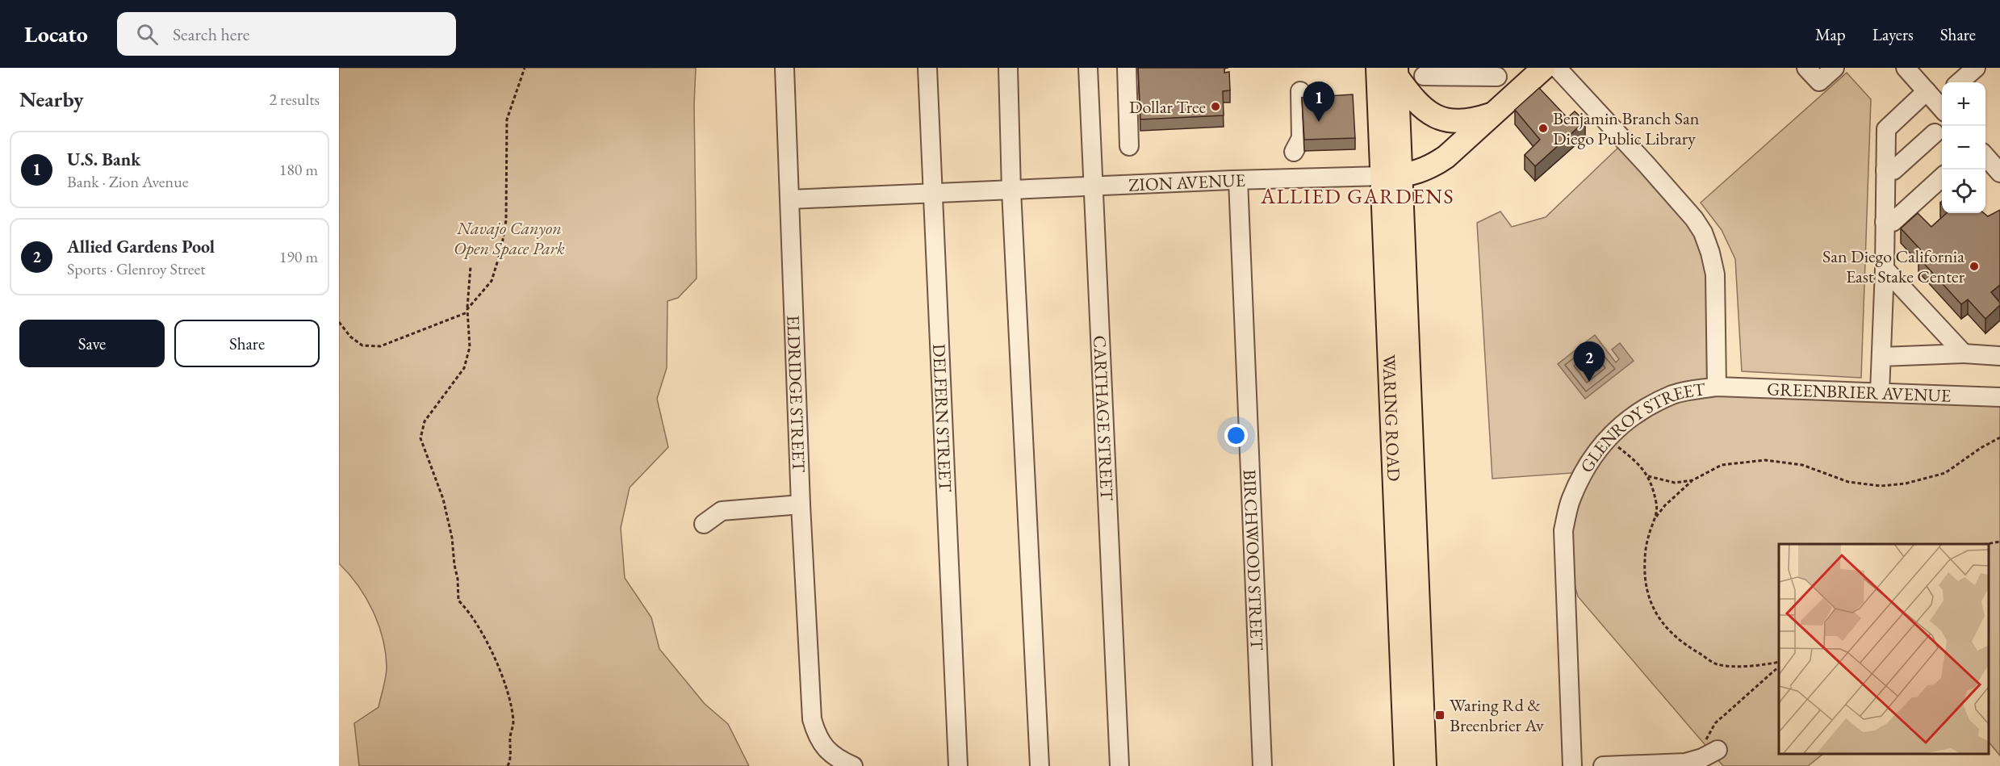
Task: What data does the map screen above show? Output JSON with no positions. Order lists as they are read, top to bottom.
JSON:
{
  "streets": {
    "main road": ["ZION AVENUE", "WARING ROAD"],
    "street": [
      "GREENBRIER AVENUE",
      "ELDRIDGE STREET",
      "DELFERN STREET",
      "CARTHAGE STREET",
      "GLENROY STREET",
      "BIRCHWOOD STREET"
    ]
  },
  "crossings": [
    ["ZION AVENUE", "ELDRIDGE STREET"],
    ["ZION AVENUE", "WARING ROAD"],
    ["ZION AVENUE", "DELFERN STREET"],
    ["ZION AVENUE", "CARTHAGE STREET"],
    ["ZION AVENUE", "BIRCHWOOD STREET"],
    ["GREENBRIER AVENUE", "GLENROY STREET"]
  ],
  "districts": ["ALLIED GARDENS"],
  "parks": ["Navajo Canyon Open Space Park"],
  "places": {
    "other": ["Dollar Tree", "Benjamin Branch San Diego Public Library", "San Diego California East Stake Center"],
    "transit": ["Waring Rd & Breenbrier Av"]
  },
  "page": {
    "header": "Locato",
    "search": "Search here",
    "nav": ["Map", "Layers", "Share"],
    "heading": ["Nearby", "2 results"],
    "pins": ["1", "2"],
    "map_buttons": ["+", "−"],
    "list": [
      {
        "mark": "1",
        "name": "U.S. Bank",
        "note": "Bank · Zion Avenue",
        "value": "180 m"
      },
      {
        "mark": "2",
        "name": "Allied Gardens Pool",
        "note": "Sports · Glenroy Street",
        "value": "190 m"
      }
    ],
    "buttons": ["Save", "Share"]
  }
}
